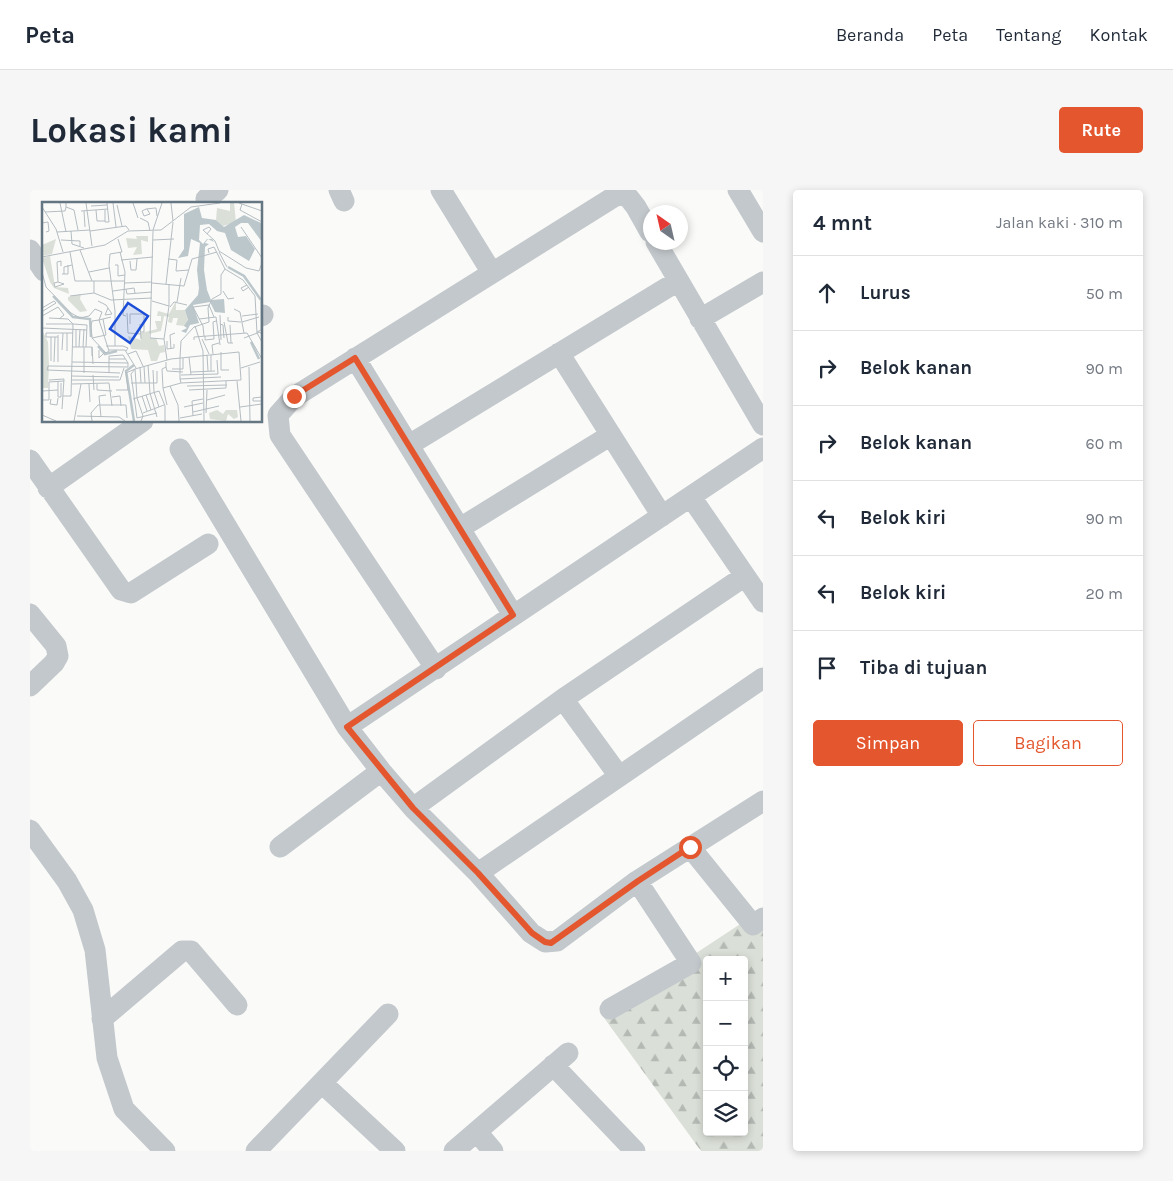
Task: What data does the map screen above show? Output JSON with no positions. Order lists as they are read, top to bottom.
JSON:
{
  "north": "top left",
  "page": {
    "header": "Peta",
    "nav": [
      "Beranda",
      "Peta",
      "Tentang",
      "Kontak"
    ],
    "buttons": [
      "Rute",
      ["Simpan", "Bagikan"]
    ],
    "title": "Lokasi kami",
    "heading": ["4 mnt", "Jalan kaki · 310 m"],
    "list": [
      ["Lurus", "50 m"],
      ["Belok kanan", "90 m"],
      ["Belok kanan", "60 m"],
      ["Belok kiri", "90 m"],
      ["Belok kiri", "20 m"],
      "Tiba di tujuan"
    ],
    "map_buttons": ["+", "−"]
  }
}
